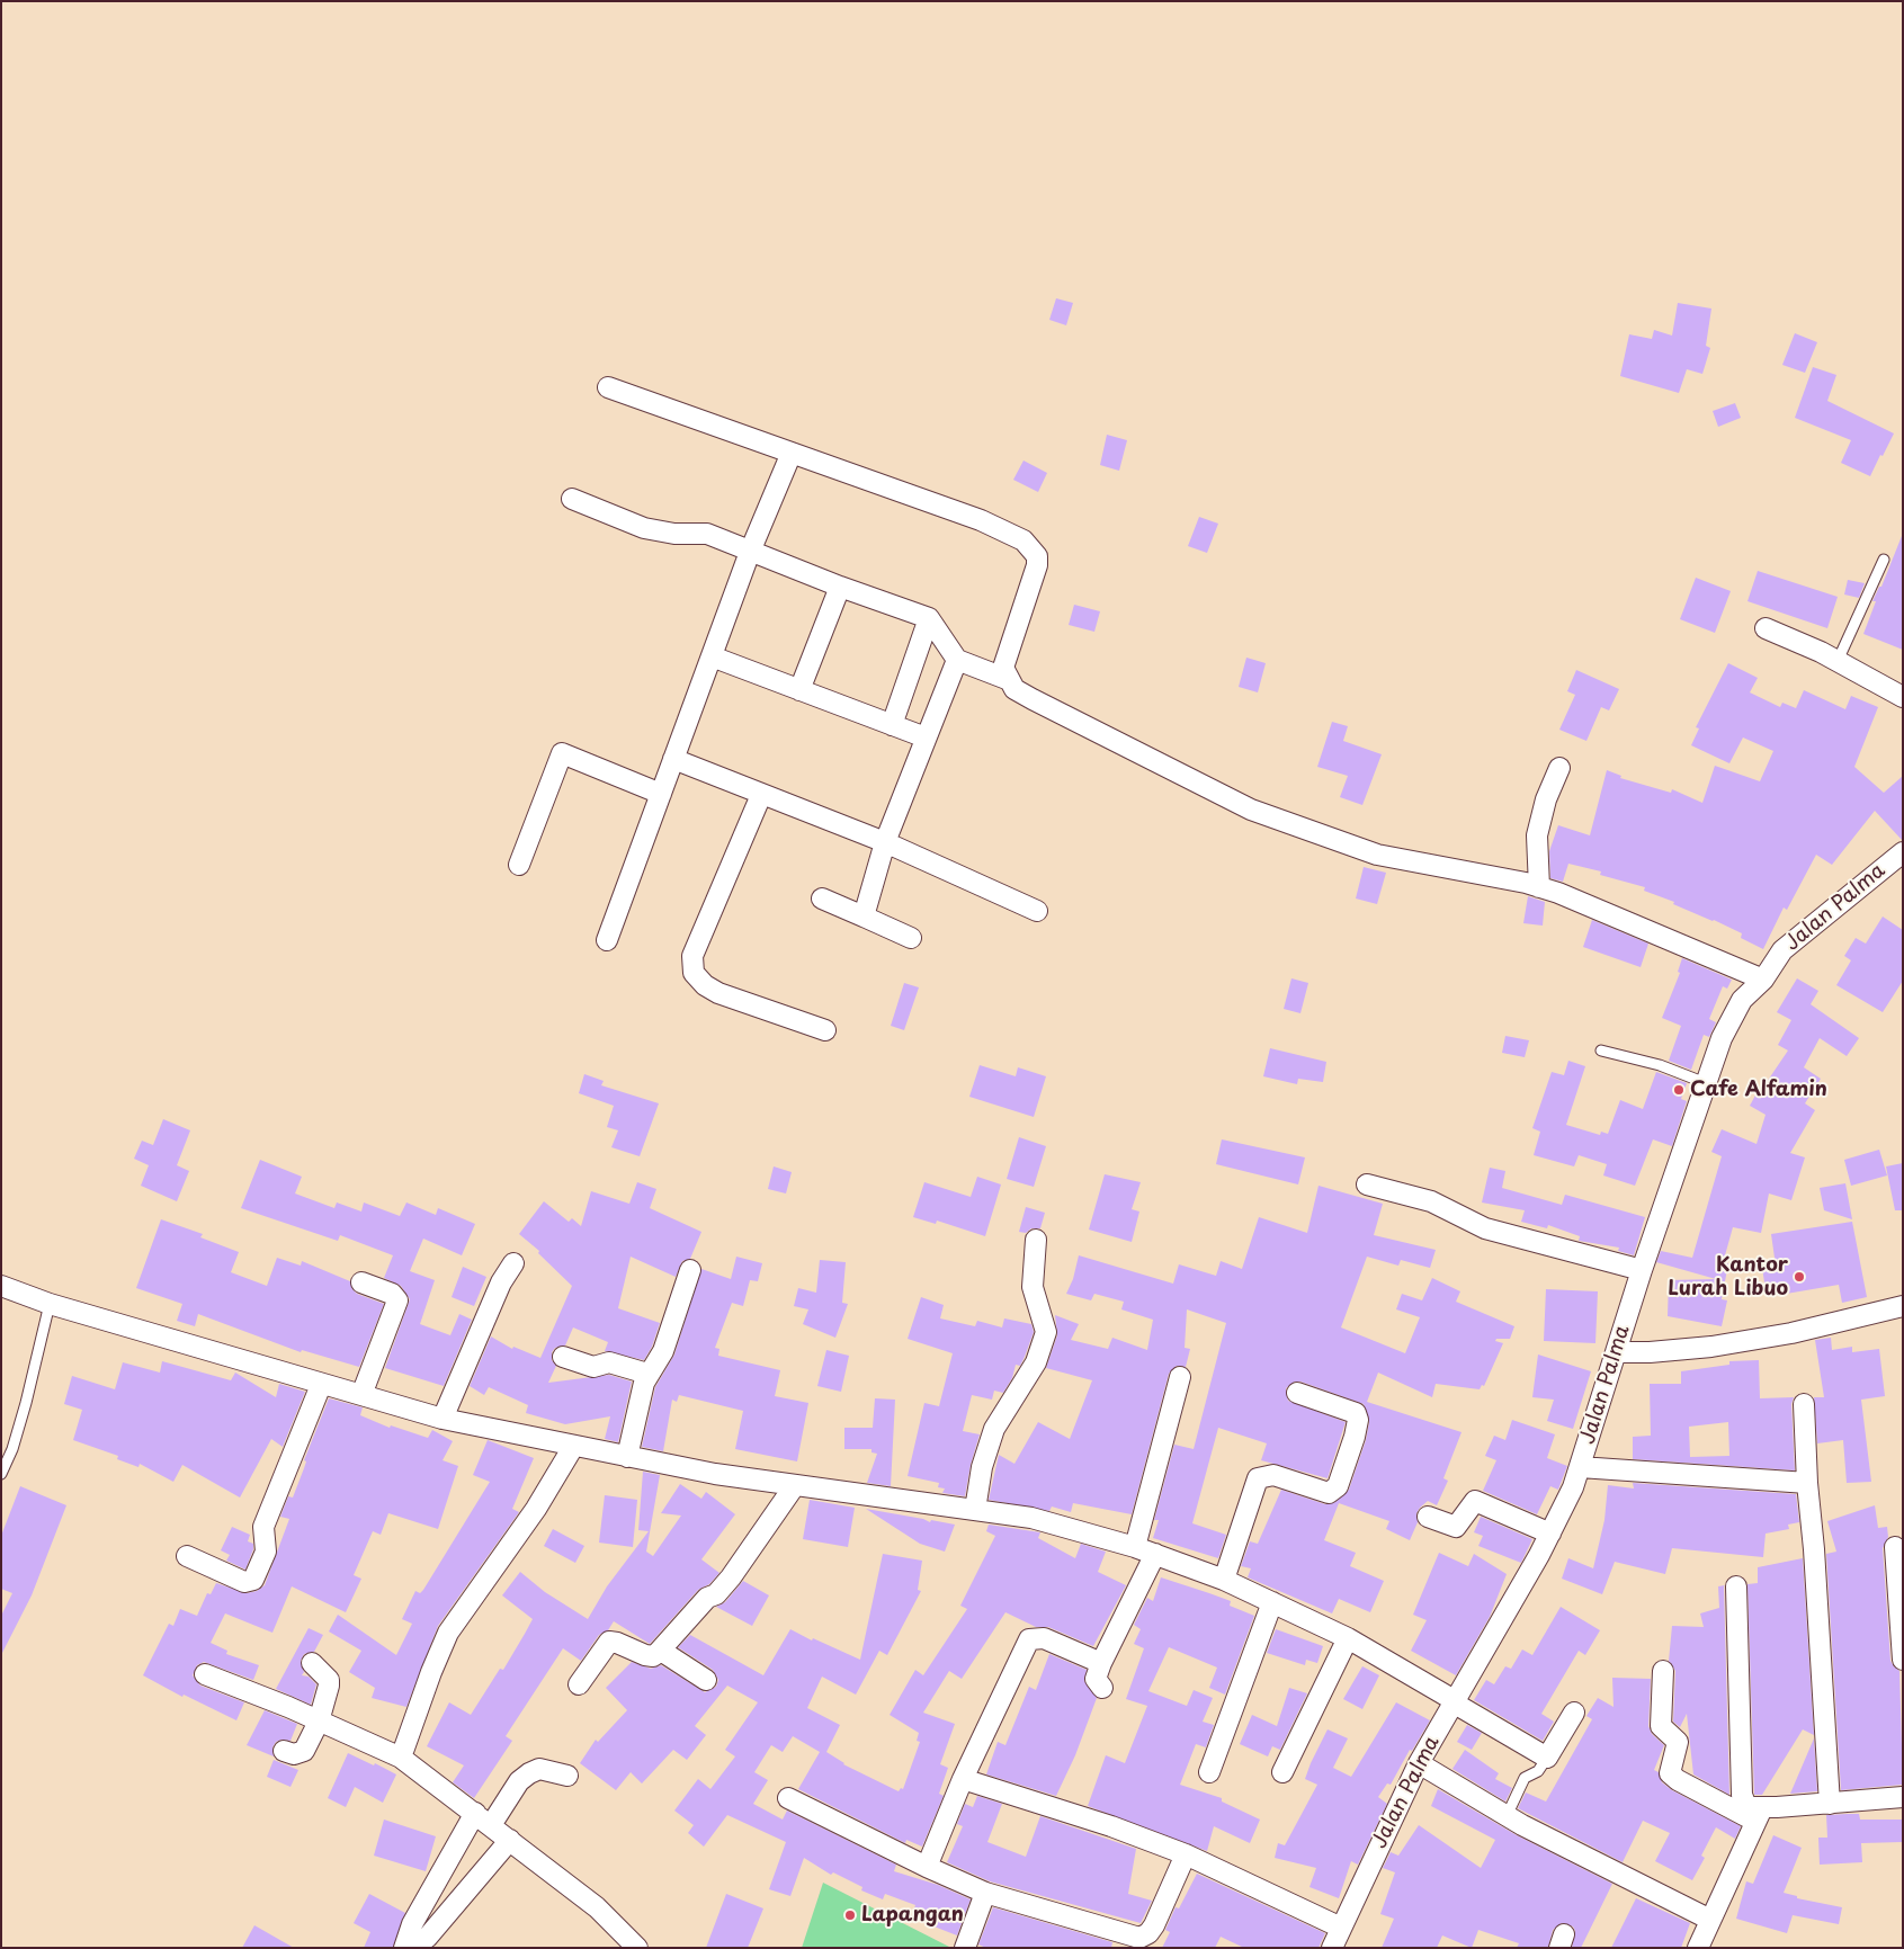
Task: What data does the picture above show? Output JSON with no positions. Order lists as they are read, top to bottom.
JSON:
{
  "streets": {
    "street": ["Jalan Palma"]
  },
  "places": ["Cafe Alfamin", "Kantor Lurah Libuo", "Lapangan"]
}
